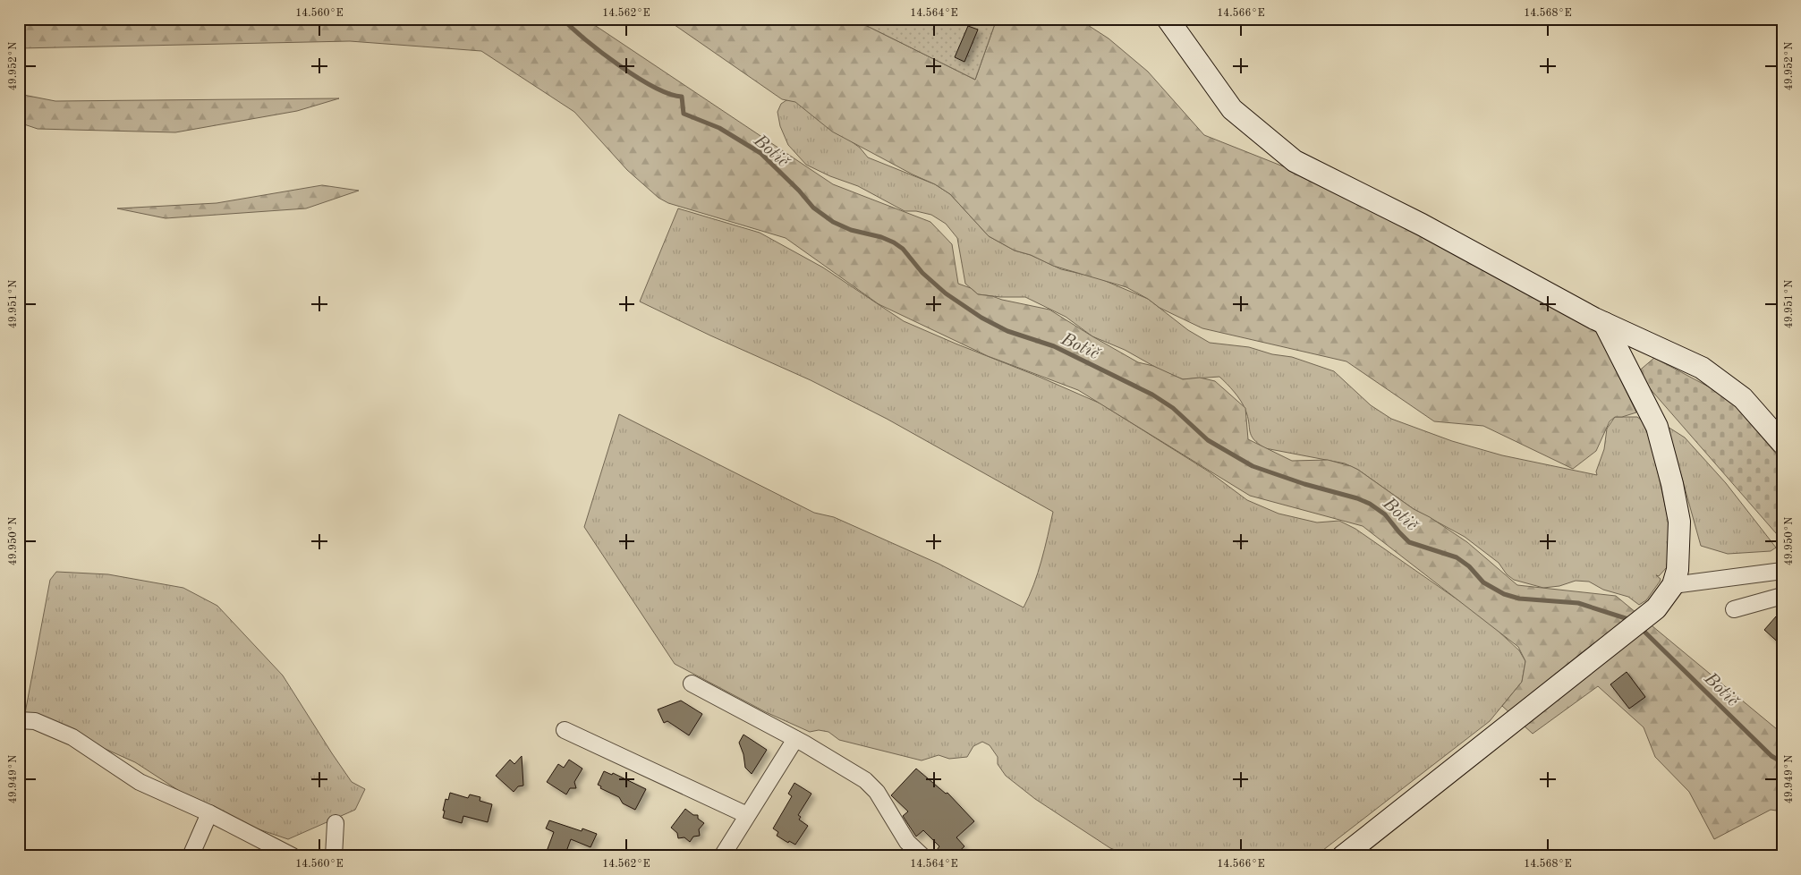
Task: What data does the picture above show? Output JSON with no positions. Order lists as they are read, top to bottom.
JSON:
{
  "water": ["Botič"],
  "coordinates": [
    "14.560°E",
    "14.562°E",
    "14.564°E",
    "14.566°E",
    "14.568°E",
    "49.952°N",
    "49.951°N",
    "49.950°N",
    "49.949°N"
  ]
}
